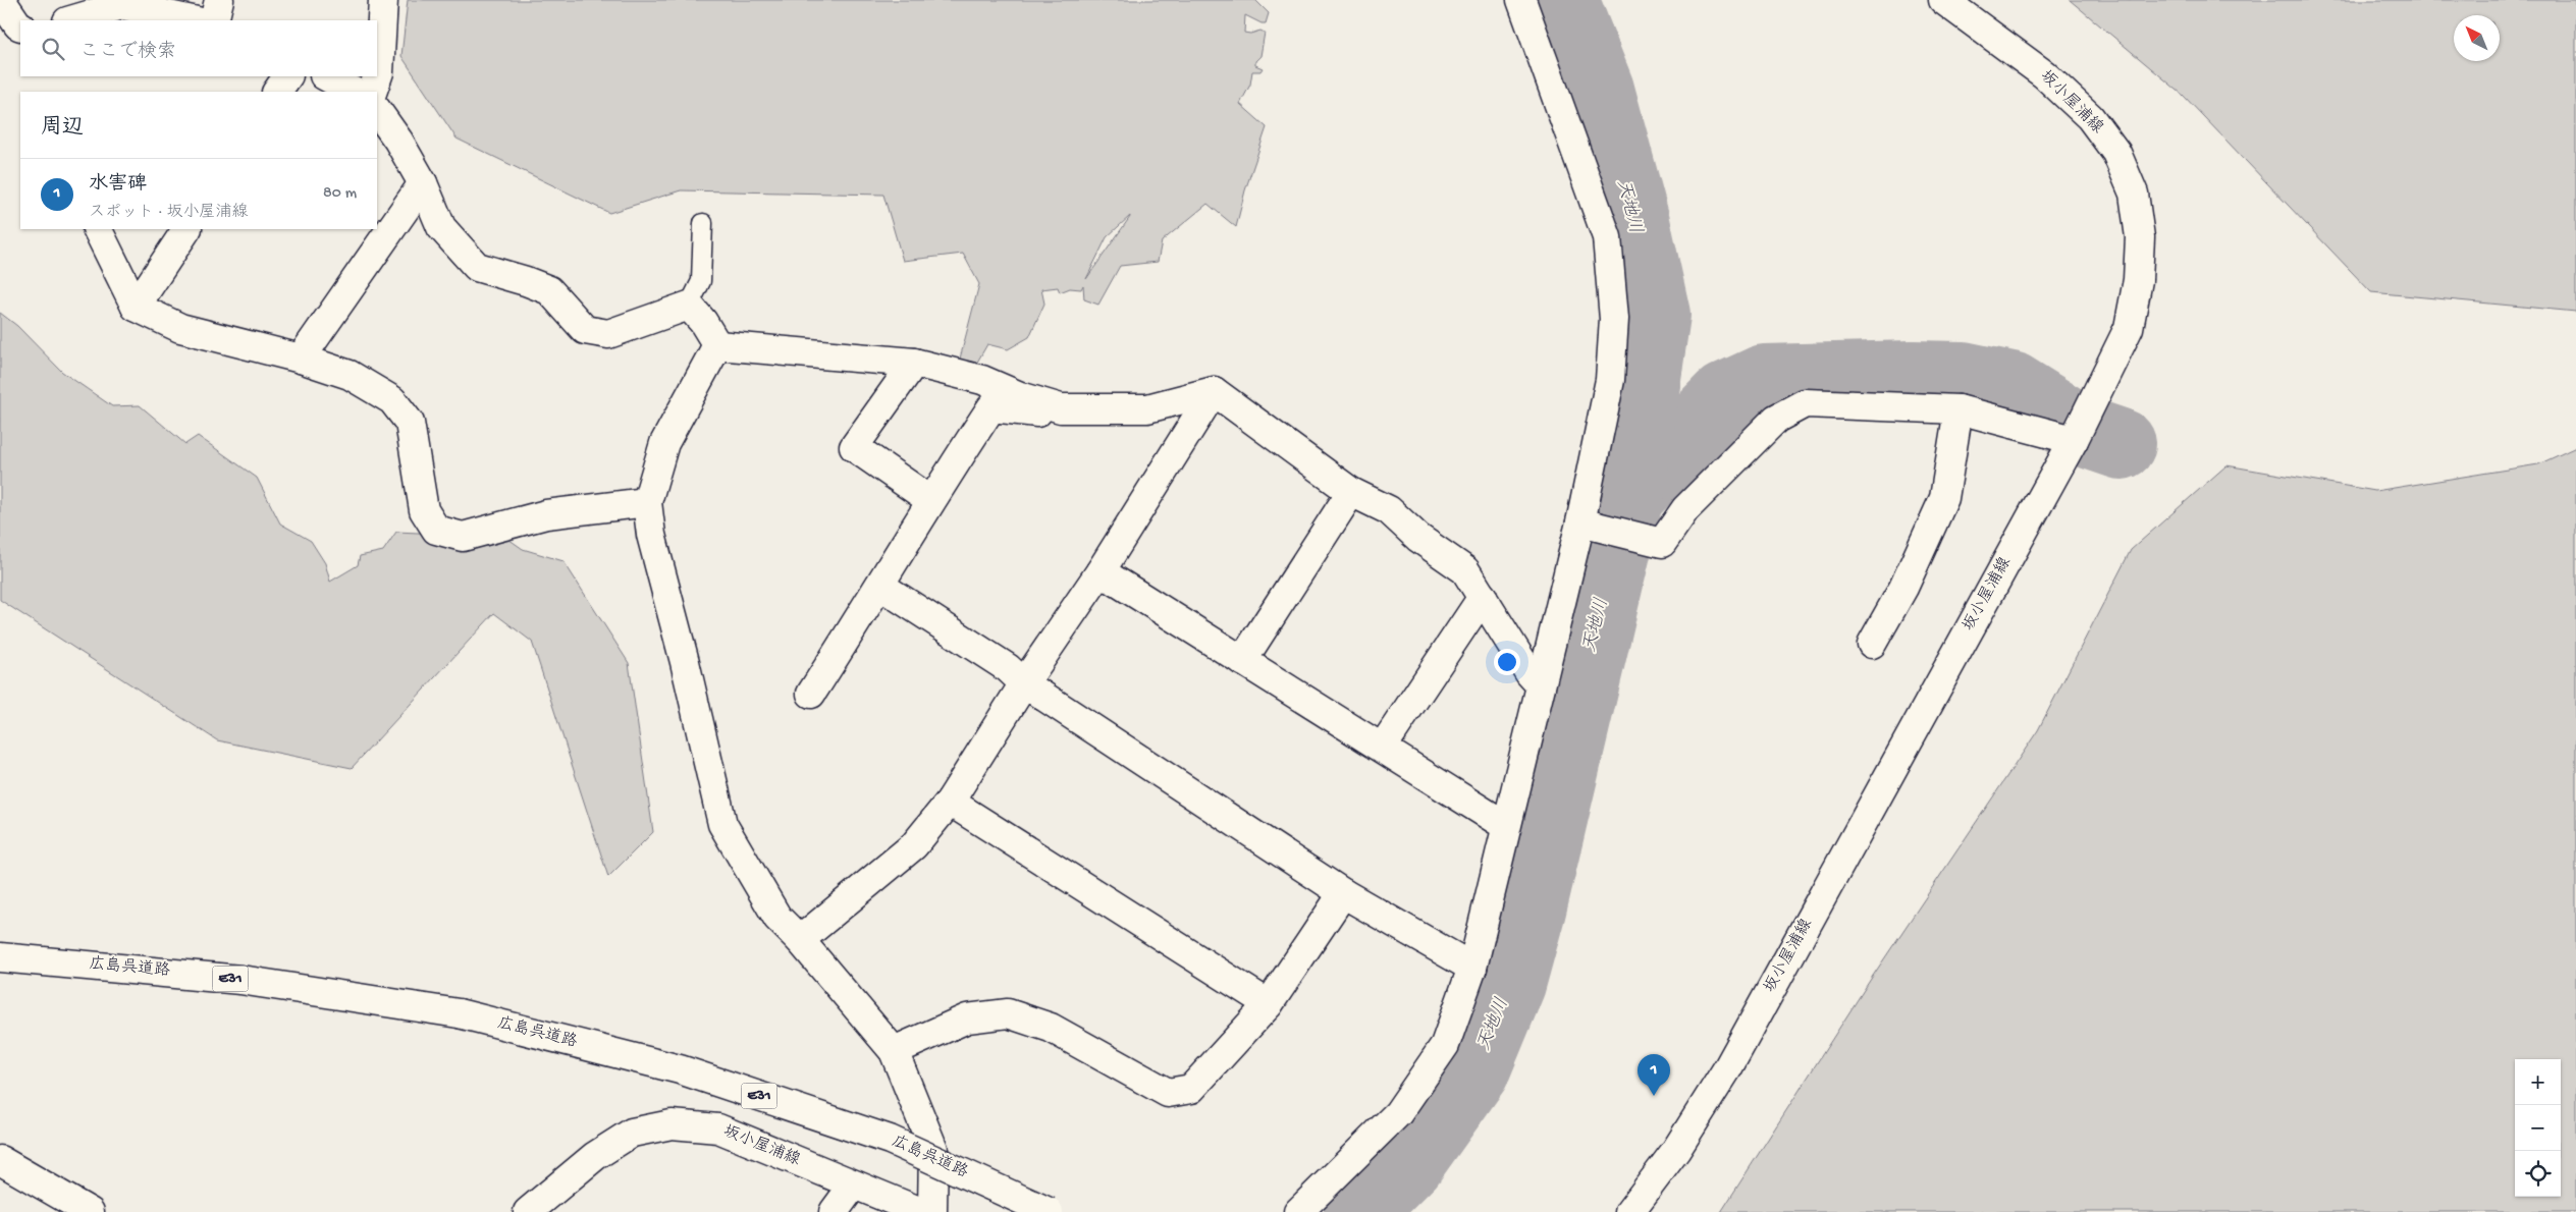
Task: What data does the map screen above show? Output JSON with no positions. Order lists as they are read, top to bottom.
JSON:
{
  "streets": {
    "main road": ["坂小屋浦線", "広島呉道路", "E31"]
  },
  "water": ["天地川"],
  "north": "top left",
  "page": {
    "search": "ここで検索",
    "heading": "周辺",
    "list": [
      {
        "mark": "1",
        "name": "水害碑",
        "note": "スポット · 坂小屋浦線",
        "value": "80 m"
      }
    ],
    "pins": "1",
    "map_buttons": ["+", "−"]
  }
}
